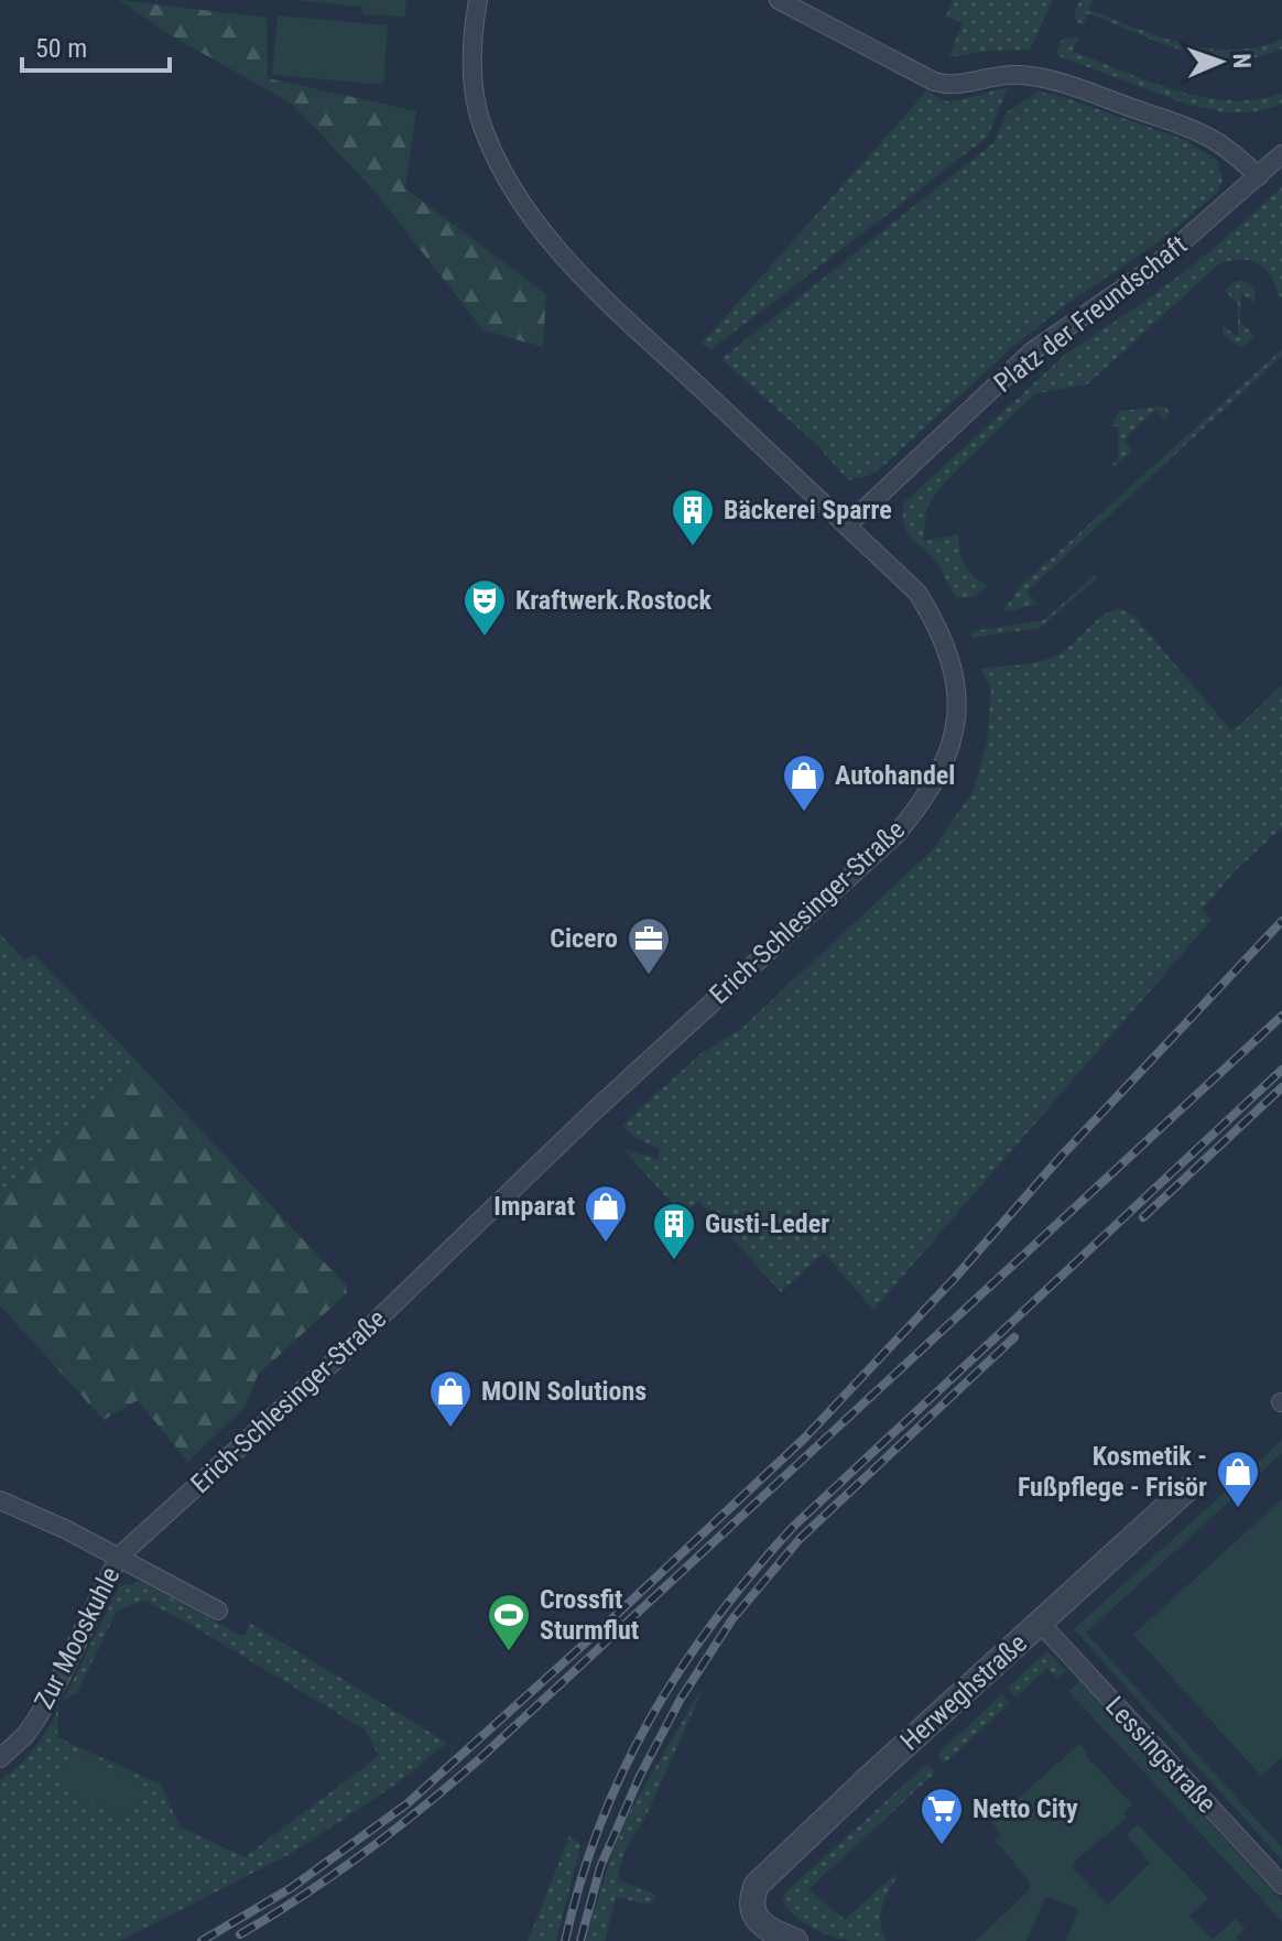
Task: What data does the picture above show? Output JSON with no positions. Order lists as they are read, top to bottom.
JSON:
{
  "streets": {
    "street": [
      "Platz der Freundschaft",
      "Erich-Schlesinger-Straße",
      "Zur Mooskuhle",
      "Herweghstraße",
      "Lessingstraße"
    ]
  },
  "crossings": [
    ["Platz der Freundschaft", "Erich-Schlesinger-Straße"],
    ["Erich-Schlesinger-Straße", "Zur Mooskuhle"],
    ["Herweghstraße", "Lessingstraße"]
  ],
  "places": {
    "building": ["Bäckerei Sparre", "Gusti-Leder"],
    "theatre": ["Kraftwerk.Rostock"],
    "shop": [
      "Autohandel",
      "Imparat",
      "MOIN Solutions",
      "Kosmetik - Fußpflege - Frisör"
    ],
    "office": ["Cicero"],
    "sports": ["Crossfit Sturmflut"],
    "supermarket": ["Netto City"]
  },
  "scale_bar": "50 m",
  "north": "right"
}
